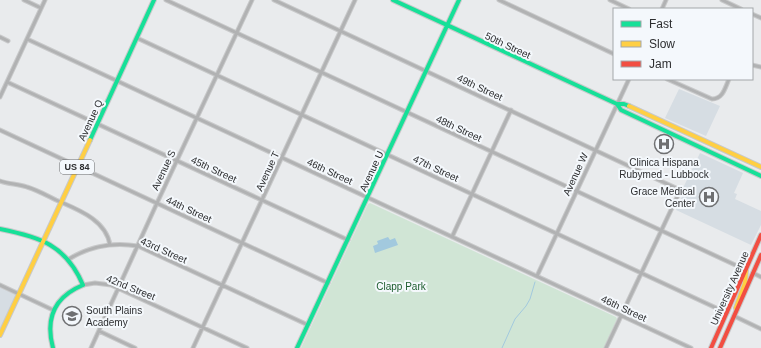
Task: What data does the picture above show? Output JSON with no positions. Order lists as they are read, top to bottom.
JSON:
{
  "streets": {
    "main road": [
      "50th Street",
      "Avenue Q",
      "US 84",
      "Avenue U",
      "University Avenue"
    ],
    "street": [
      "49th Street",
      "48th Street",
      "47th Street",
      "45th Street",
      "Avenue S",
      "Avenue T",
      "46th Street",
      "Avenue W",
      "44th Street",
      "43rd Street",
      "42nd Street"
    ]
  },
  "crossings": [
    ["50th Street", "Avenue U"],
    ["50th Street", "Avenue W"],
    ["49th Street", "48th Street"],
    ["49th Street", "Avenue T"],
    ["49th Street", "Avenue U"],
    ["49th Street", "Avenue W"],
    ["Avenue Q", "47th Street"],
    ["Avenue Q", "45th Street"],
    ["Avenue Q", "46th Street"],
    ["Avenue Q", "44th Street"],
    ["48th Street", "Avenue S"],
    ["48th Street", "Avenue T"],
    ["48th Street", "Avenue U"],
    ["48th Street", "Avenue W"],
    ["48th Street", "University Avenue"],
    ["47th Street", "Avenue S"],
    ["47th Street", "Avenue T"],
    ["47th Street", "Avenue U"],
    ["47th Street", "Avenue W"],
    ["47th Street", "University Avenue"],
    ["45th Street", "Avenue S"],
    ["45th Street", "Avenue T"],
    ["45th Street", "Avenue U"],
    ["Avenue S", "46th Street"],
    ["Avenue S", "44th Street"],
    ["Avenue S", "43rd Street"],
    ["Avenue S", "42nd Street"],
    ["Avenue T", "46th Street"],
    ["Avenue T", "44th Street"],
    ["Avenue T", "43rd Street"],
    ["Avenue T", "42nd Street"],
    ["46th Street", "Avenue U"],
    ["46th Street", "Avenue W"],
    ["Avenue U", "44th Street"],
    ["Avenue U", "43rd Street"]
  ],
  "parks": ["Clapp Park"],
  "places": {
    "hospital": ["Clinica Hispana Rubymed - Lubbock", "Grace Medical Center"],
    "school or university": ["South Plains Academy"]
  },
  "legend": ["Fast", "Slow", "Jam"]
}
